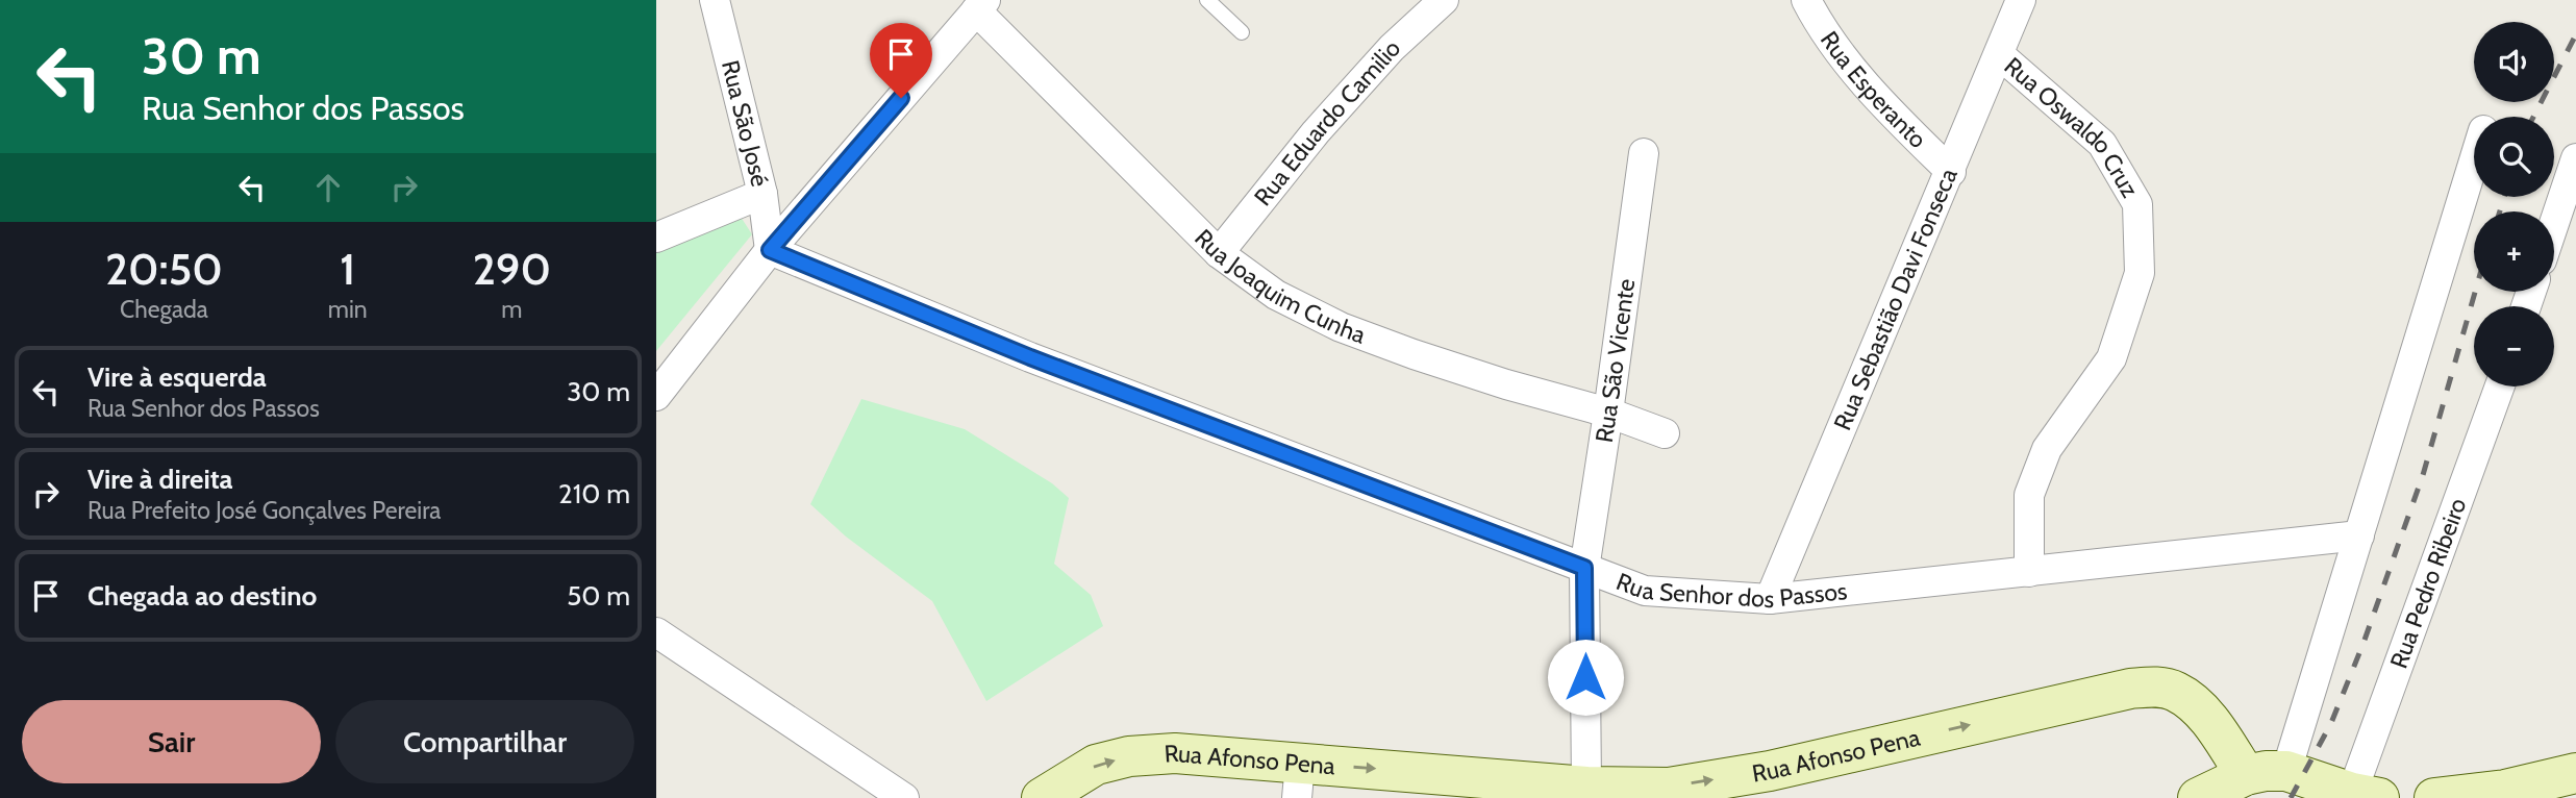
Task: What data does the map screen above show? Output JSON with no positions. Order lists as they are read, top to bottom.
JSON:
{
  "streets": {
    "main road": ["Rua Afonso Pena"],
    "street": [
      "Rua Esperanto",
      "Rua Eduardo Camilio",
      "Rua São José",
      "Rua Oswaldo Cruz",
      "Rua Joaquim Cunha",
      "Rua Sebastião Davi Fonseca",
      "Rua São Vicente",
      "Rua Senhor dos Passos",
      "Rua Pedro Ribeiro"
    ]
  },
  "crossings": [
    ["Rua Esperanto", "Rua Sebastião Davi Fonseca"],
    ["Rua Eduardo Camilio", "Rua Joaquim Cunha"],
    ["Rua São José", "Rua Senhor dos Passos"],
    ["Rua Oswaldo Cruz", "Rua Sebastião Davi Fonseca"],
    ["Rua Oswaldo Cruz", "Rua Senhor dos Passos"],
    ["Rua Joaquim Cunha", "Rua São Vicente"],
    ["Rua Sebastião Davi Fonseca", "Rua Senhor dos Passos"],
    ["Rua São Vicente", "Rua Senhor dos Passos"],
    ["Rua São Vicente", "Rua Afonso Pena"]
  ],
  "one_way": ["Rua Afonso Pena"],
  "page": {
    "turn": ["30 m", "Rua Senhor dos Passos"],
    "map_buttons": ["+", "−"],
    "eta": [
      "20:50",
      "Chegada",
      "1",
      "min",
      "290",
      "m"
    ],
    "list": [
      {
        "name": "Vire à esquerda",
        "note": "Rua Senhor dos Passos",
        "value": "30 m"
      },
      {
        "name": "Vire à direita",
        "note": "Rua Prefeito José Gonçalves Pereira",
        "value": "210 m"
      },
      {
        "name": "Chegada ao destino",
        "value": "50 m"
      }
    ],
    "buttons": ["Sair", "Compartilhar"]
  }
}
